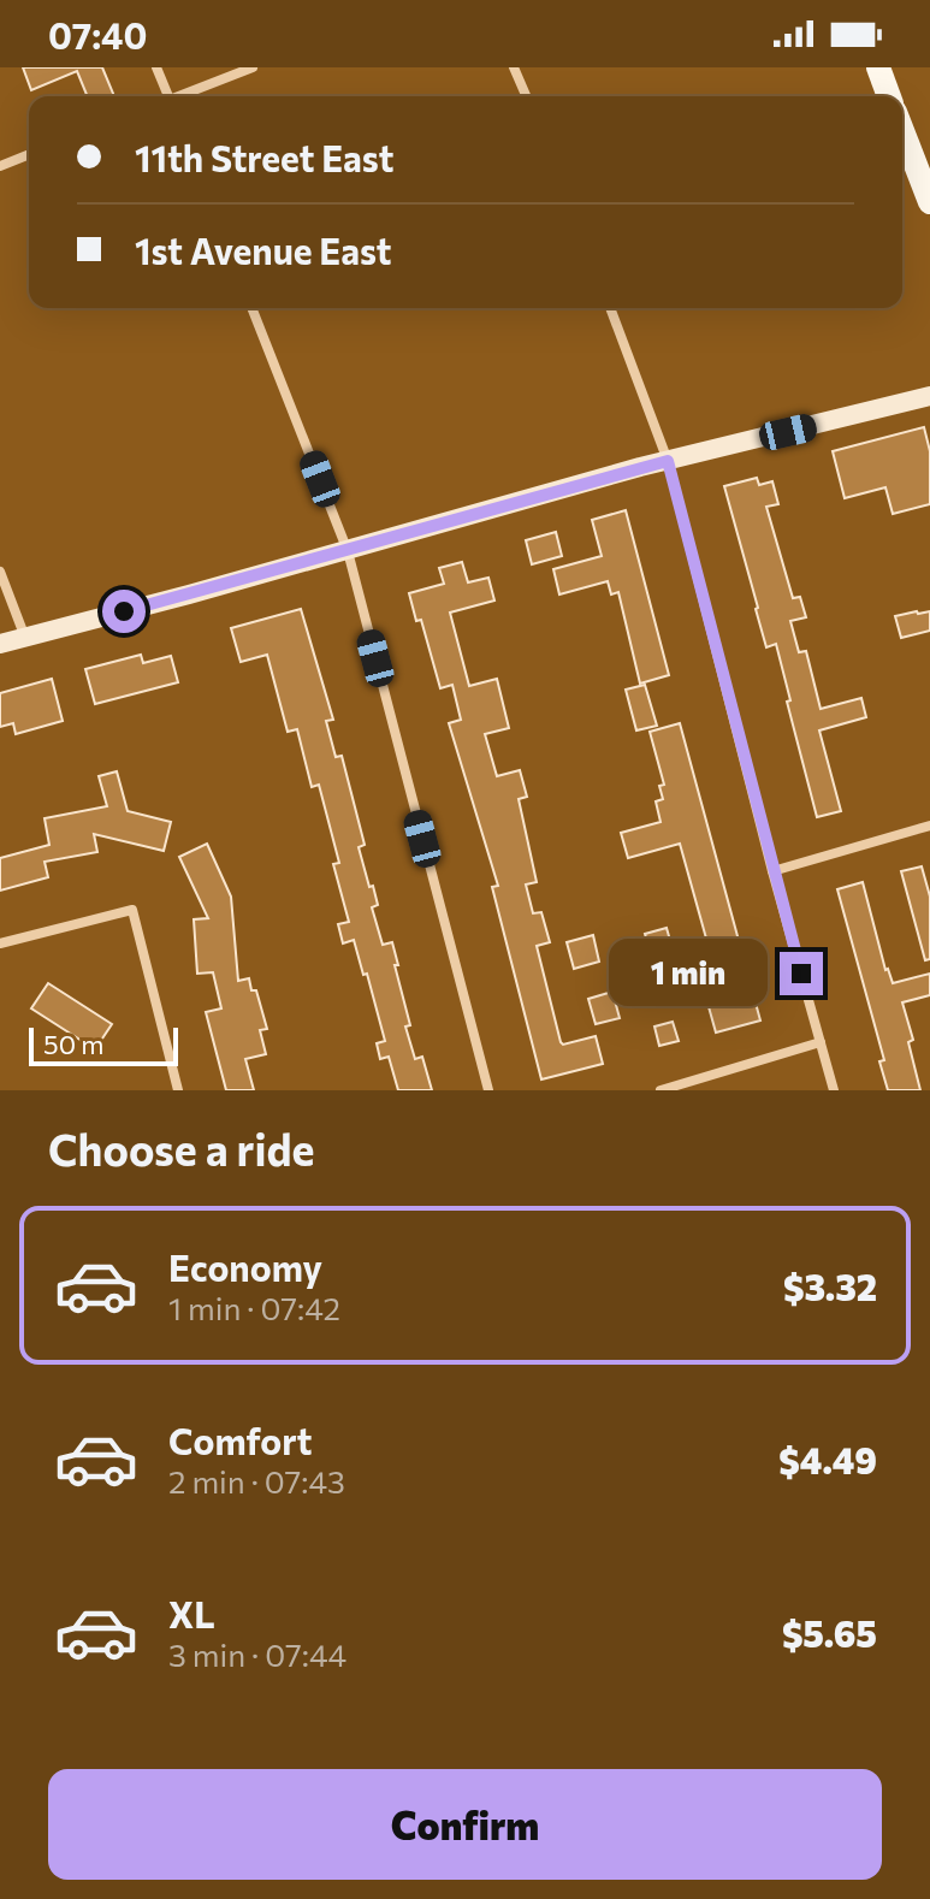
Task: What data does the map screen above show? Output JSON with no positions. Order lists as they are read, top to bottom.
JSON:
{
  "scale_bar": "50 m",
  "page": {
    "status": "07:40",
    "banner": ["11th Street East", "1st Avenue East"],
    "bubble": "1 min",
    "scale": "50 m",
    "heading": "Choose a ride",
    "list": [
      {
        "name": "Economy",
        "note": "1 min · 07:42",
        "value": "$3.32"
      },
      {
        "name": "Comfort",
        "note": "2 min · 07:43",
        "value": "$4.49"
      },
      {
        "name": "XL",
        "note": "3 min · 07:44",
        "value": "$5.65"
      }
    ],
    "buttons": "Confirm"
  }
}
